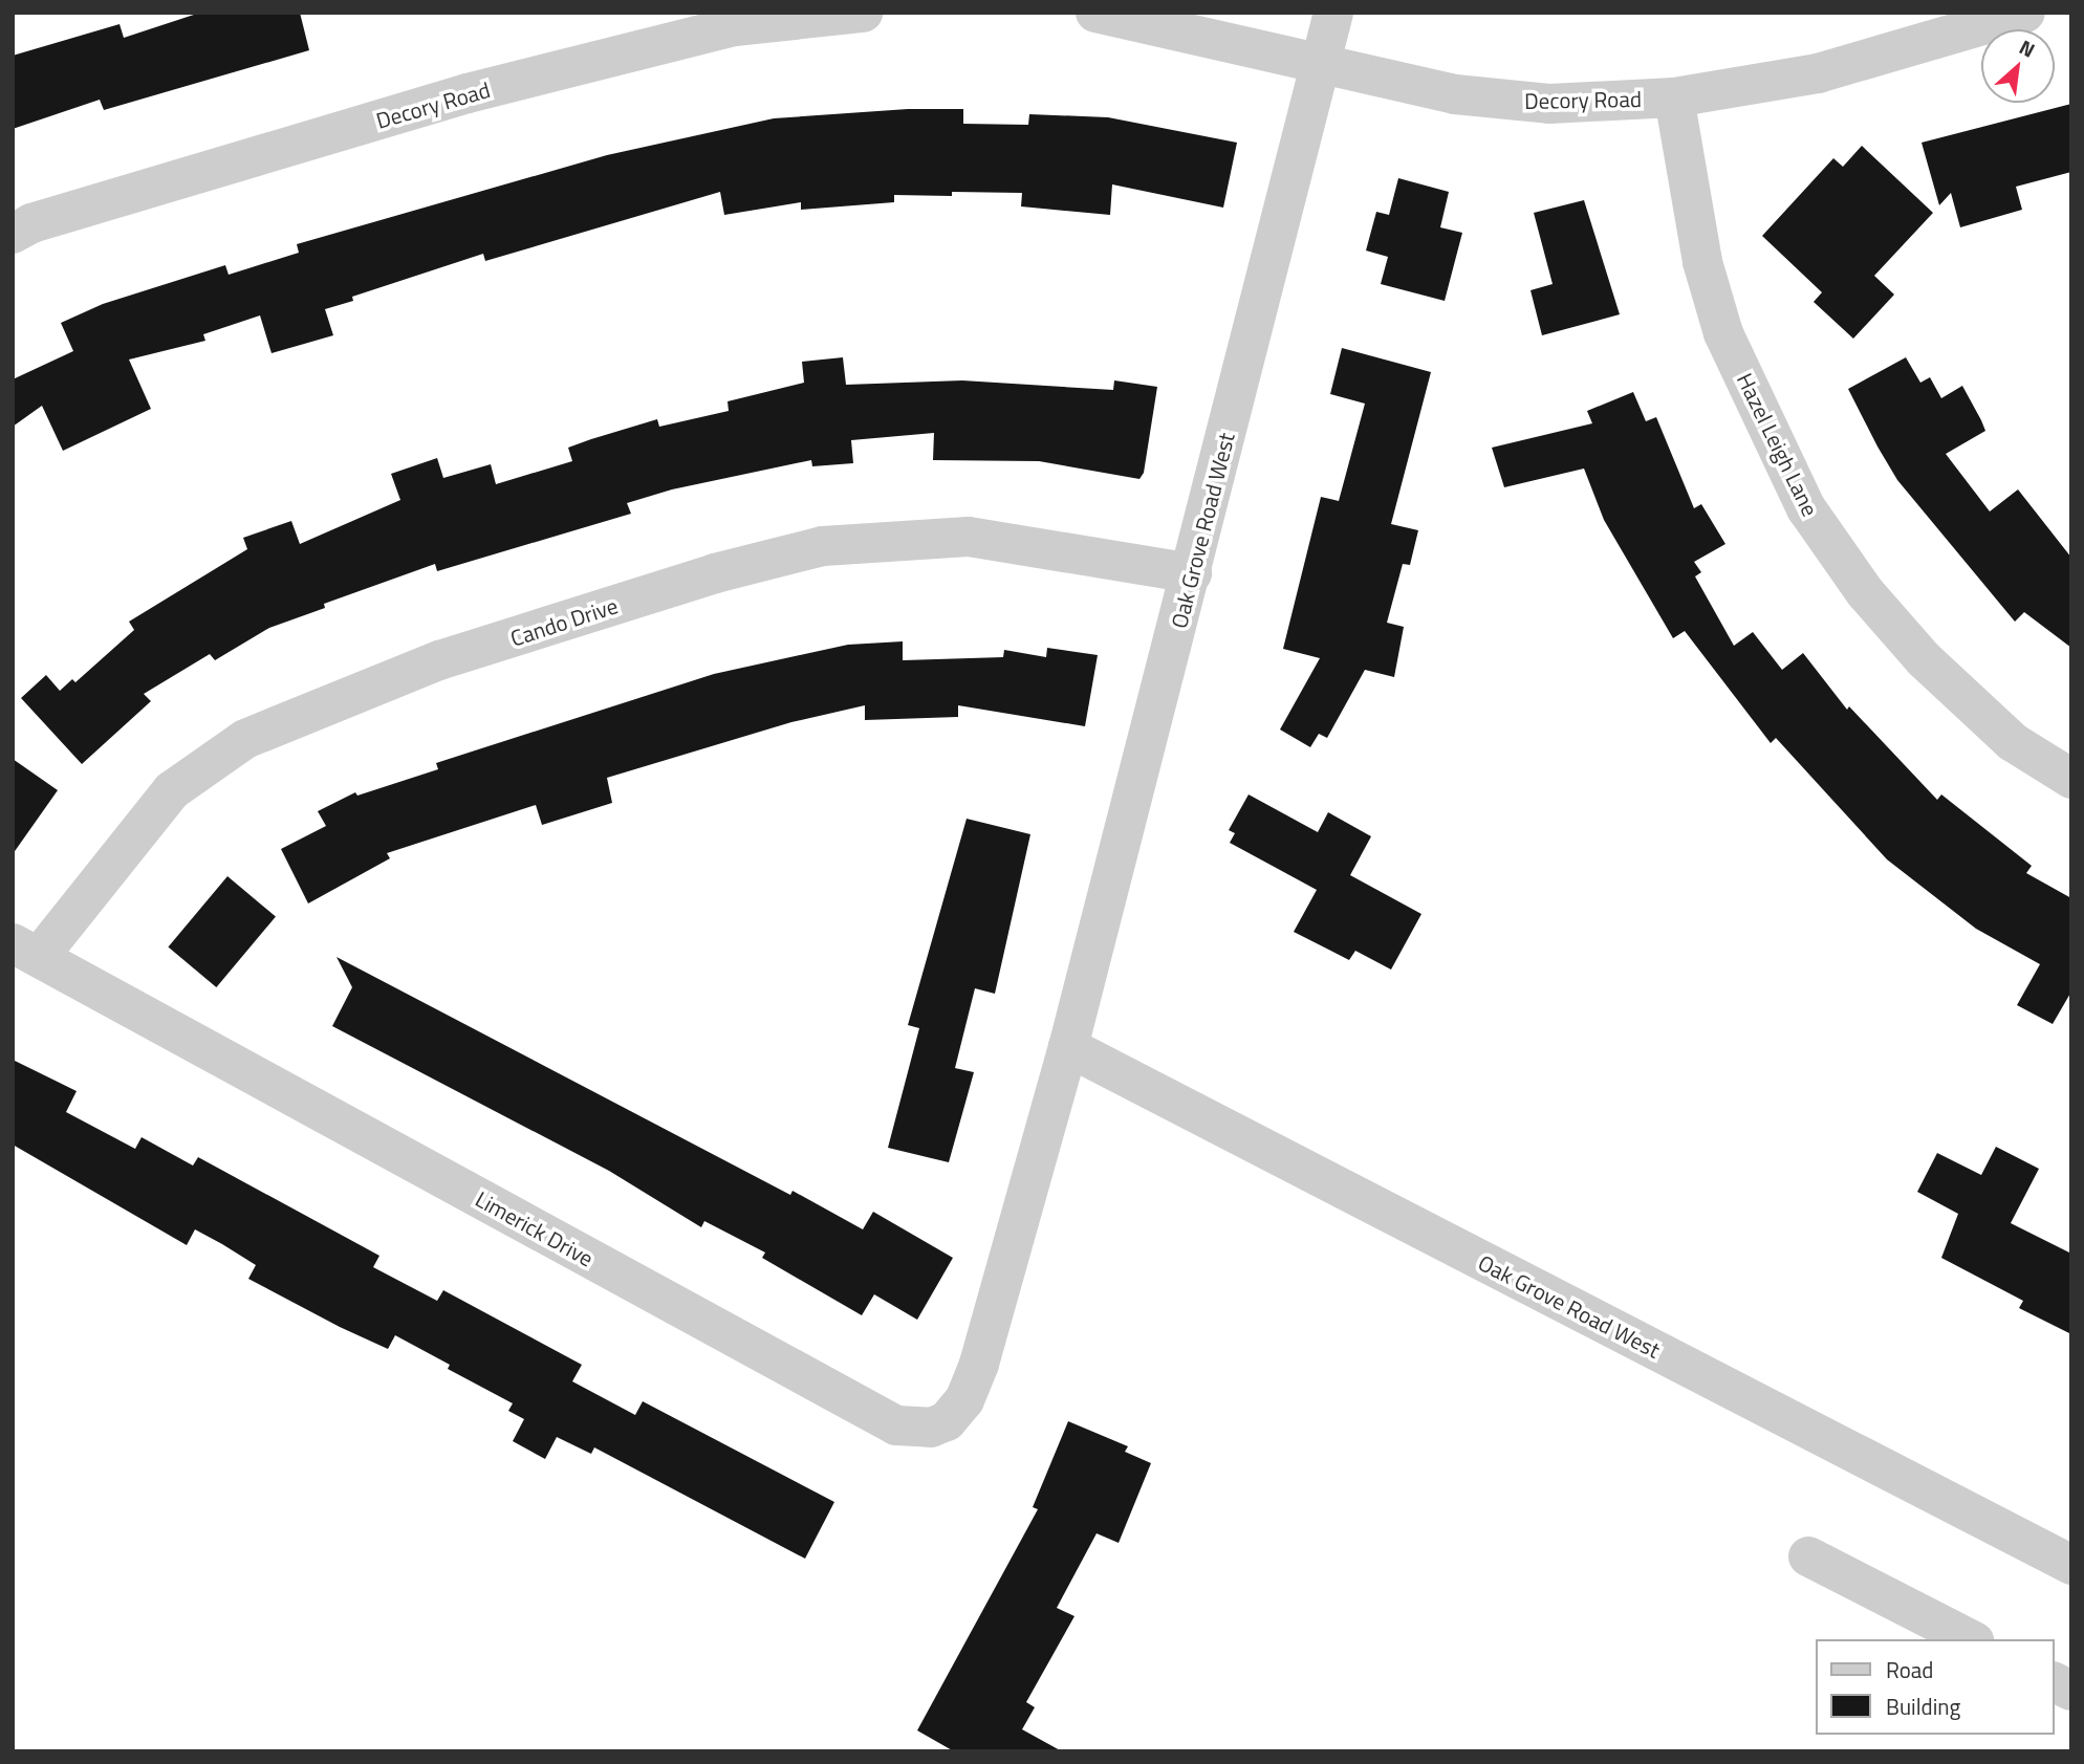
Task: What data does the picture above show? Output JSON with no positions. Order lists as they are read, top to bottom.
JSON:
{
  "streets": {
    "street": [
      "Decory Road",
      "Hazel Leigh Lane",
      "Oak Grove Road West",
      "Cando Drive",
      "Limerick Drive"
    ]
  },
  "crossings": [
    ["Decory Road", "Hazel Leigh Lane"],
    ["Decory Road", "Oak Grove Road West"],
    ["Oak Grove Road West", "Cando Drive"],
    ["Oak Grove Road West", "Limerick Drive"],
    ["Cando Drive", "Limerick Drive"]
  ],
  "legend": ["Road", "Building"],
  "north": "top right"
}
